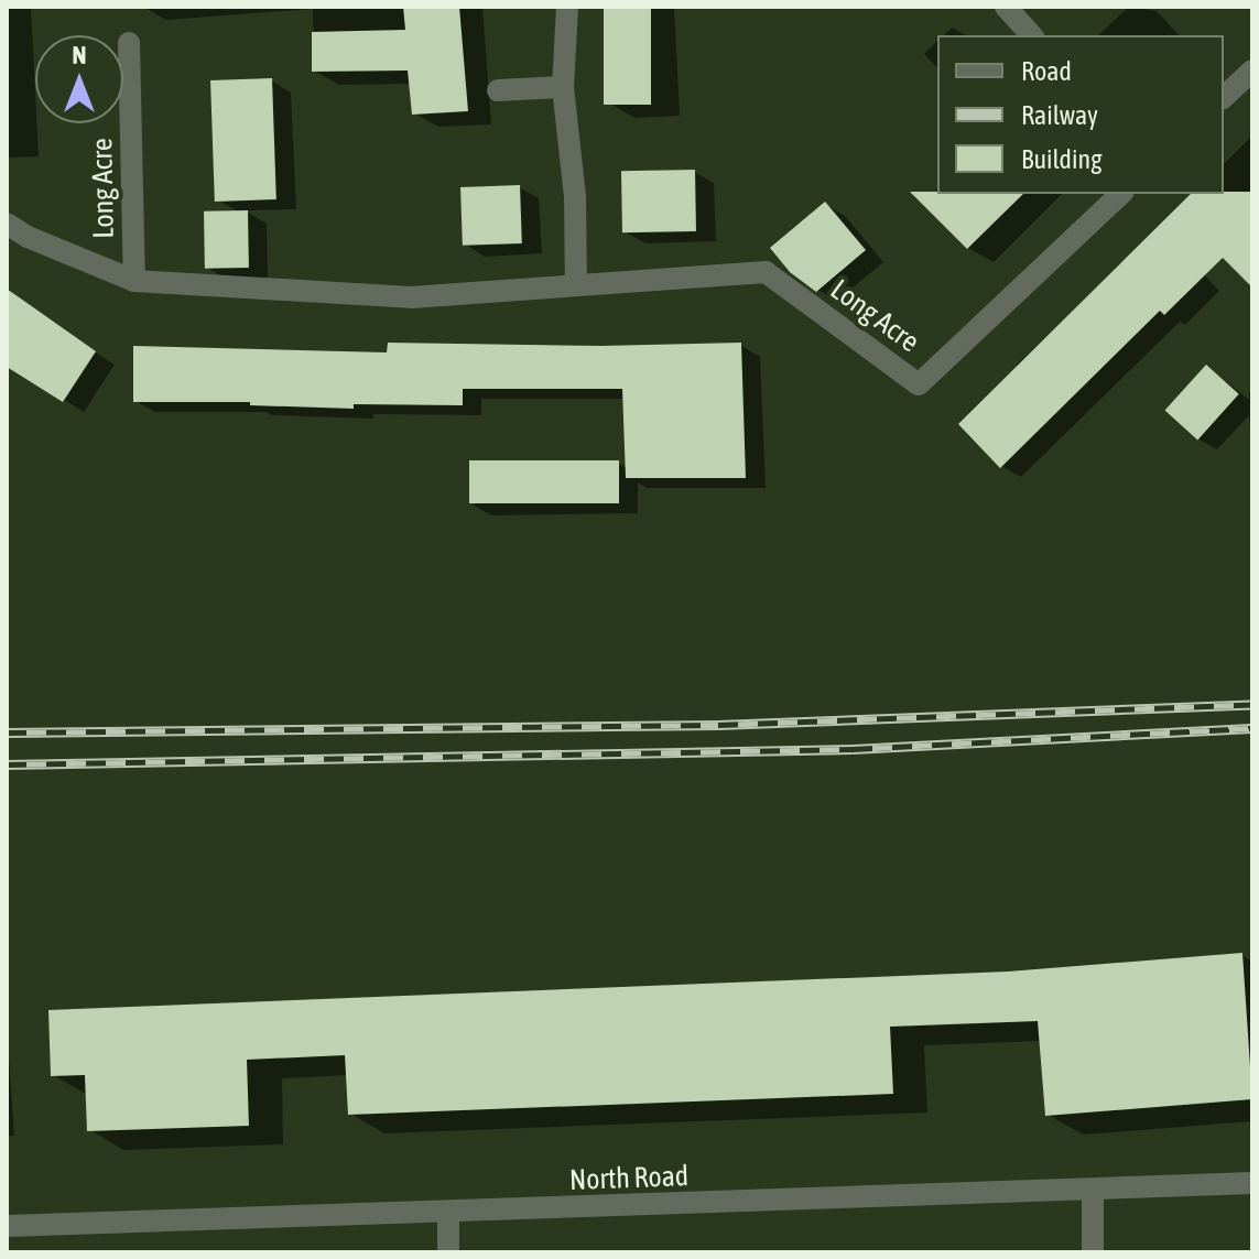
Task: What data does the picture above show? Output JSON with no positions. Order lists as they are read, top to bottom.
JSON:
{
  "streets": {
    "street": ["Long Acre", "North Road"]
  },
  "legend": ["Road", "Railway", "Building"],
  "north": "top"
}
